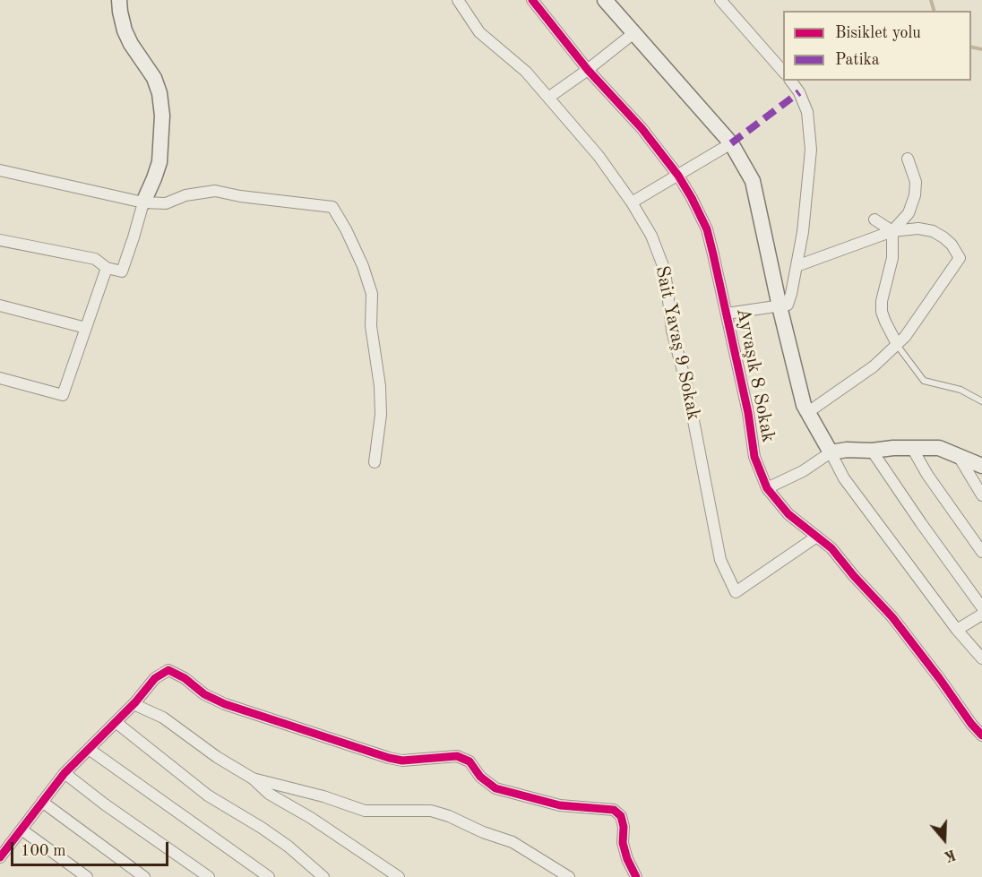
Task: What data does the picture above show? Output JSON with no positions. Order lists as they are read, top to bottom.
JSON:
{
  "streets": {
    "street": ["Sait Yavaş 9 Sokak", "Ayvaşık 8 Sokak"]
  },
  "crossings": [
    ["Sait Yavaş 9 Sokak", "Ayvaşık 8 Sokak"]
  ],
  "legend": ["Bisiklet yolu", "Patika"],
  "scale_bar": "100 m",
  "north": "bottom"
}
